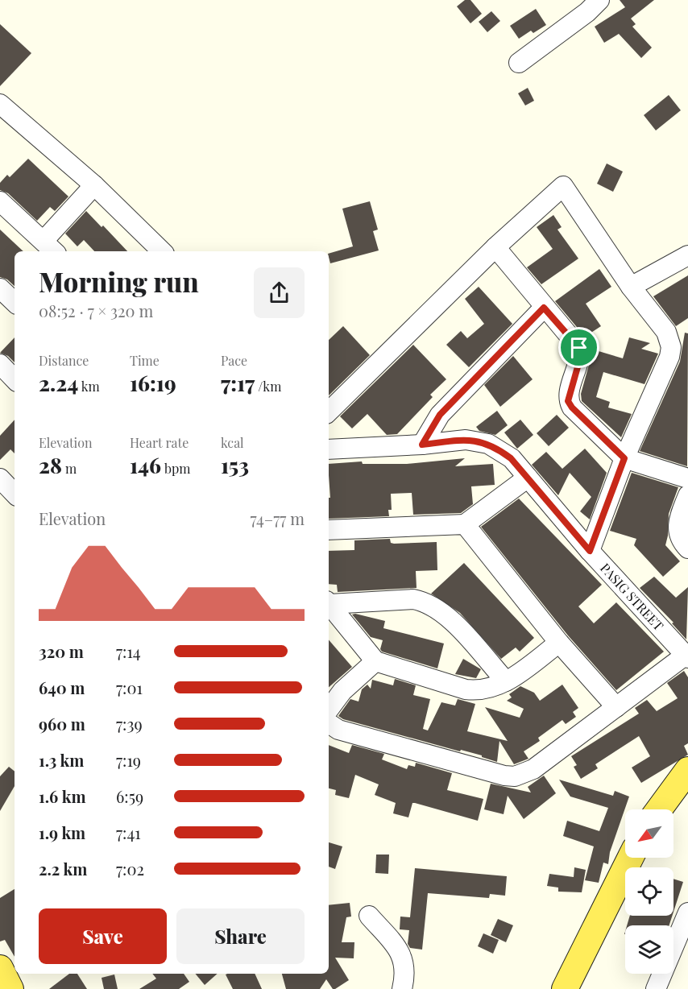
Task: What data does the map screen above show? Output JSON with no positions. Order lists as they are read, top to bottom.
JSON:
{
  "streets": {
    "street": ["PASIG STREET"]
  },
  "north": "bottom left",
  "page": {
    "heading": ["Morning run", "08:52 · 7 × 320 m"],
    "stats": [
      ["Distance", "2.24 km"],
      ["Time", "16:19"],
      ["Pace", "7:17 /km"],
      ["Elevation", "28 m"],
      ["Heart rate", "146 bpm"],
      ["kcal", "153"]
    ],
    "chart": ["Elevation", "74–77 m"],
    "list": [
      {
        "name": "320 m",
        "note": "7:14"
      },
      {
        "name": "640 m",
        "note": "7:01"
      },
      {
        "name": "960 m",
        "note": "7:39"
      },
      {
        "name": "1.3 km",
        "note": "7:19"
      },
      {
        "name": "1.6 km",
        "note": "6:59"
      },
      {
        "name": "1.9 km",
        "note": "7:41"
      },
      {
        "name": "2.2 km",
        "note": "7:02"
      }
    ],
    "buttons": ["Save", "Share"]
  }
}
